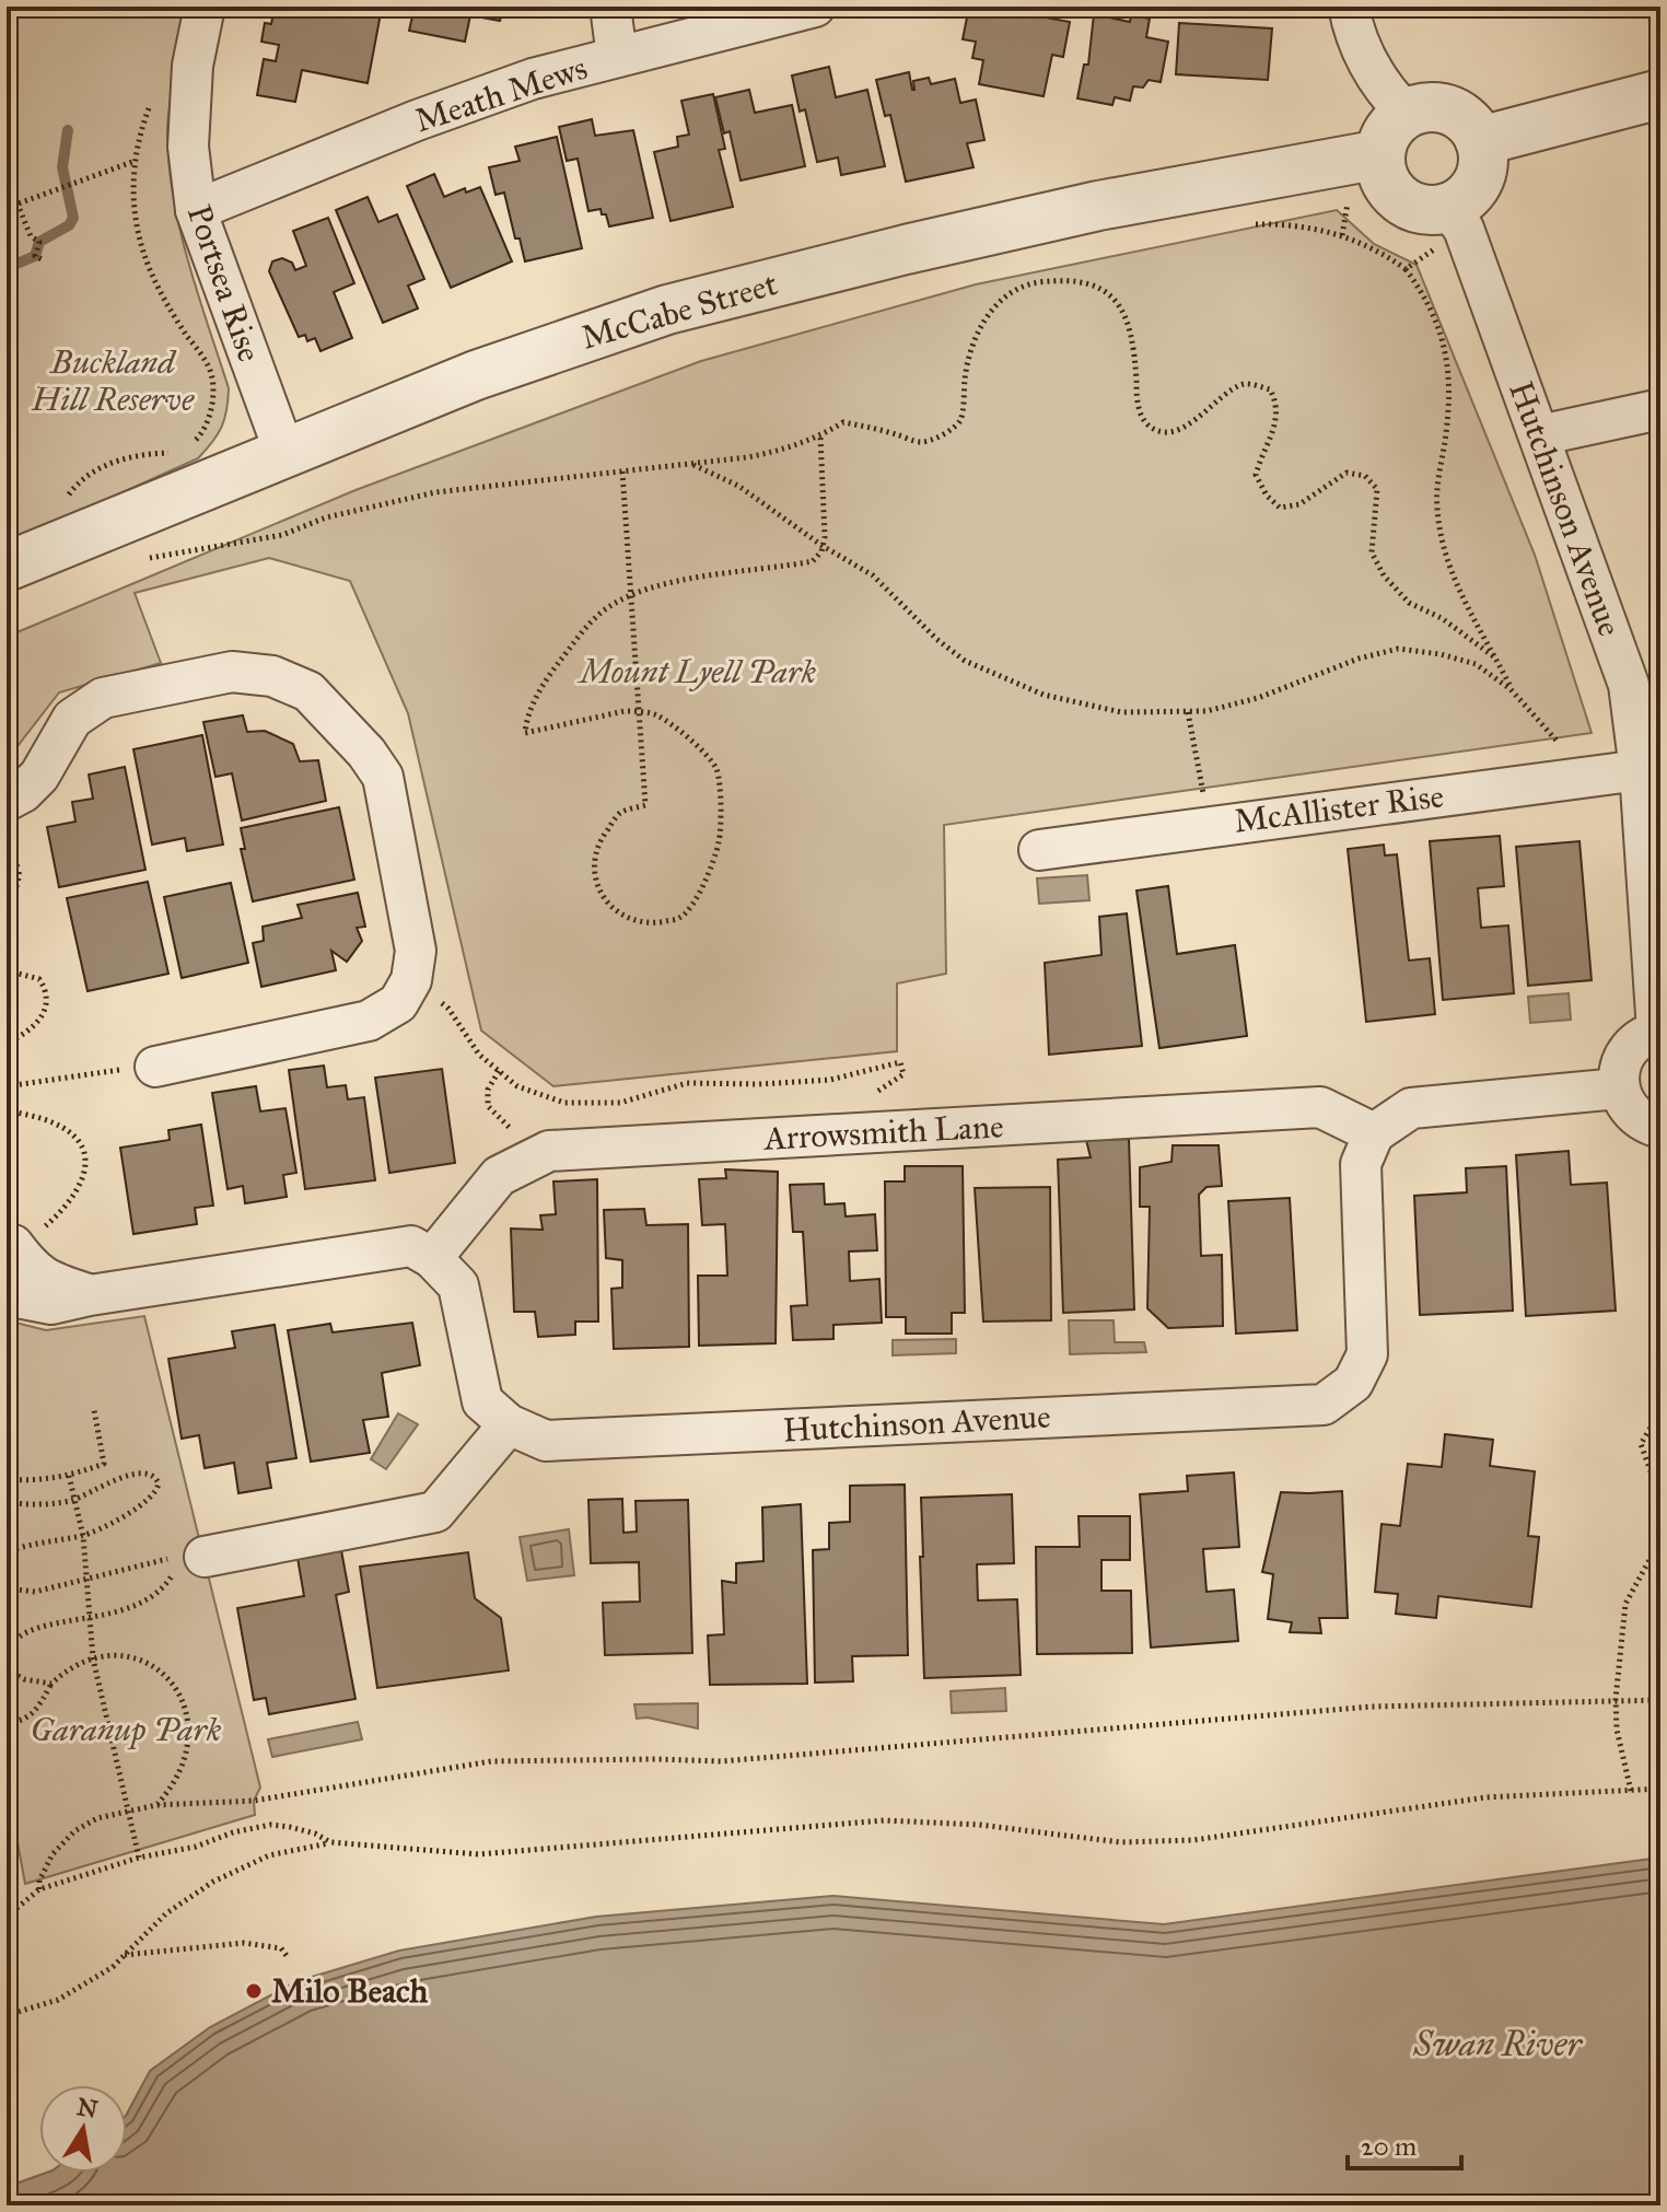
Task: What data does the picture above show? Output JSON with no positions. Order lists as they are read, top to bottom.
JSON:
{
  "streets": {
    "street": [
      "Meath Mews",
      "Portsea Rise",
      "McCabe Street",
      "Hutchinson Avenue",
      "McAllister Rise",
      "Arrowsmith Lane"
    ]
  },
  "crossings": [
    ["Meath Mews", "Portsea Rise"],
    ["Portsea Rise", "McCabe Street"],
    ["McCabe Street", "Hutchinson Avenue"],
    ["Hutchinson Avenue", "McAllister Rise"],
    ["Hutchinson Avenue", "Arrowsmith Lane"]
  ],
  "water": ["Swan River"],
  "parks": ["Buckland Hill Reserve", "Mount Lyell Park", "Garanup Park"],
  "places": ["Milo Beach"],
  "scale_bar": "20 m",
  "north": "top"
}
